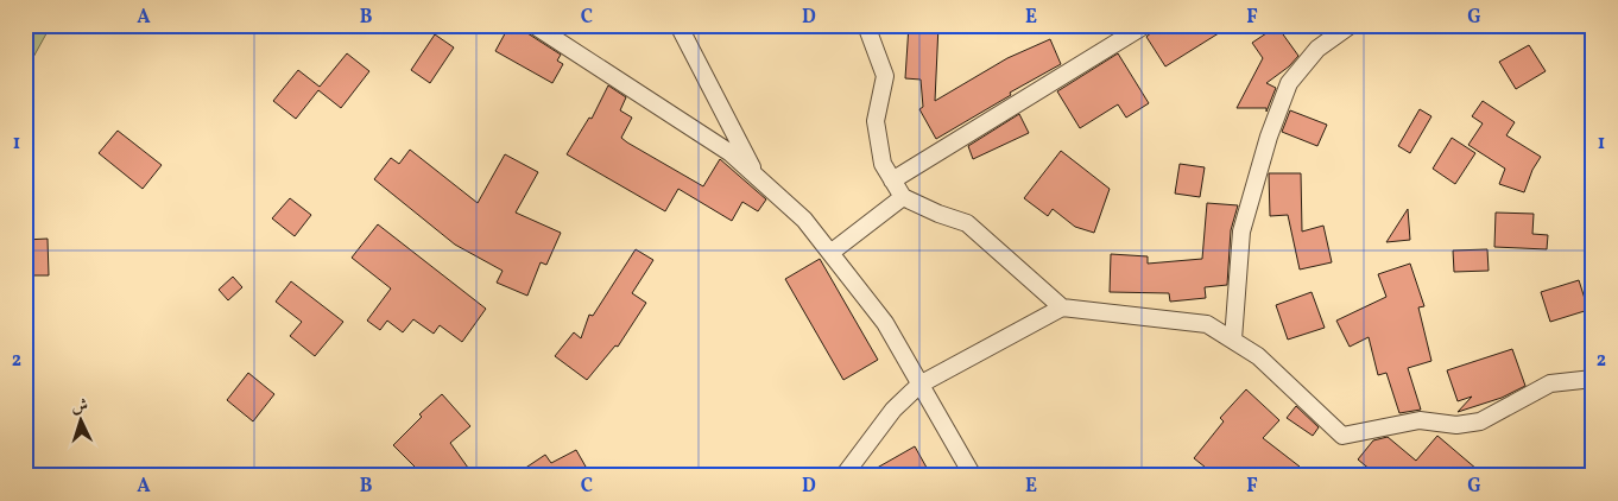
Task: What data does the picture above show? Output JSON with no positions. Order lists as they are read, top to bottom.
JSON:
{
  "north": "top",
  "grid": {
    "columns": [
      "A",
      "B",
      "C",
      "D",
      "E",
      "F",
      "G"
    ],
    "rows": ["1", "2"]
  }
}
